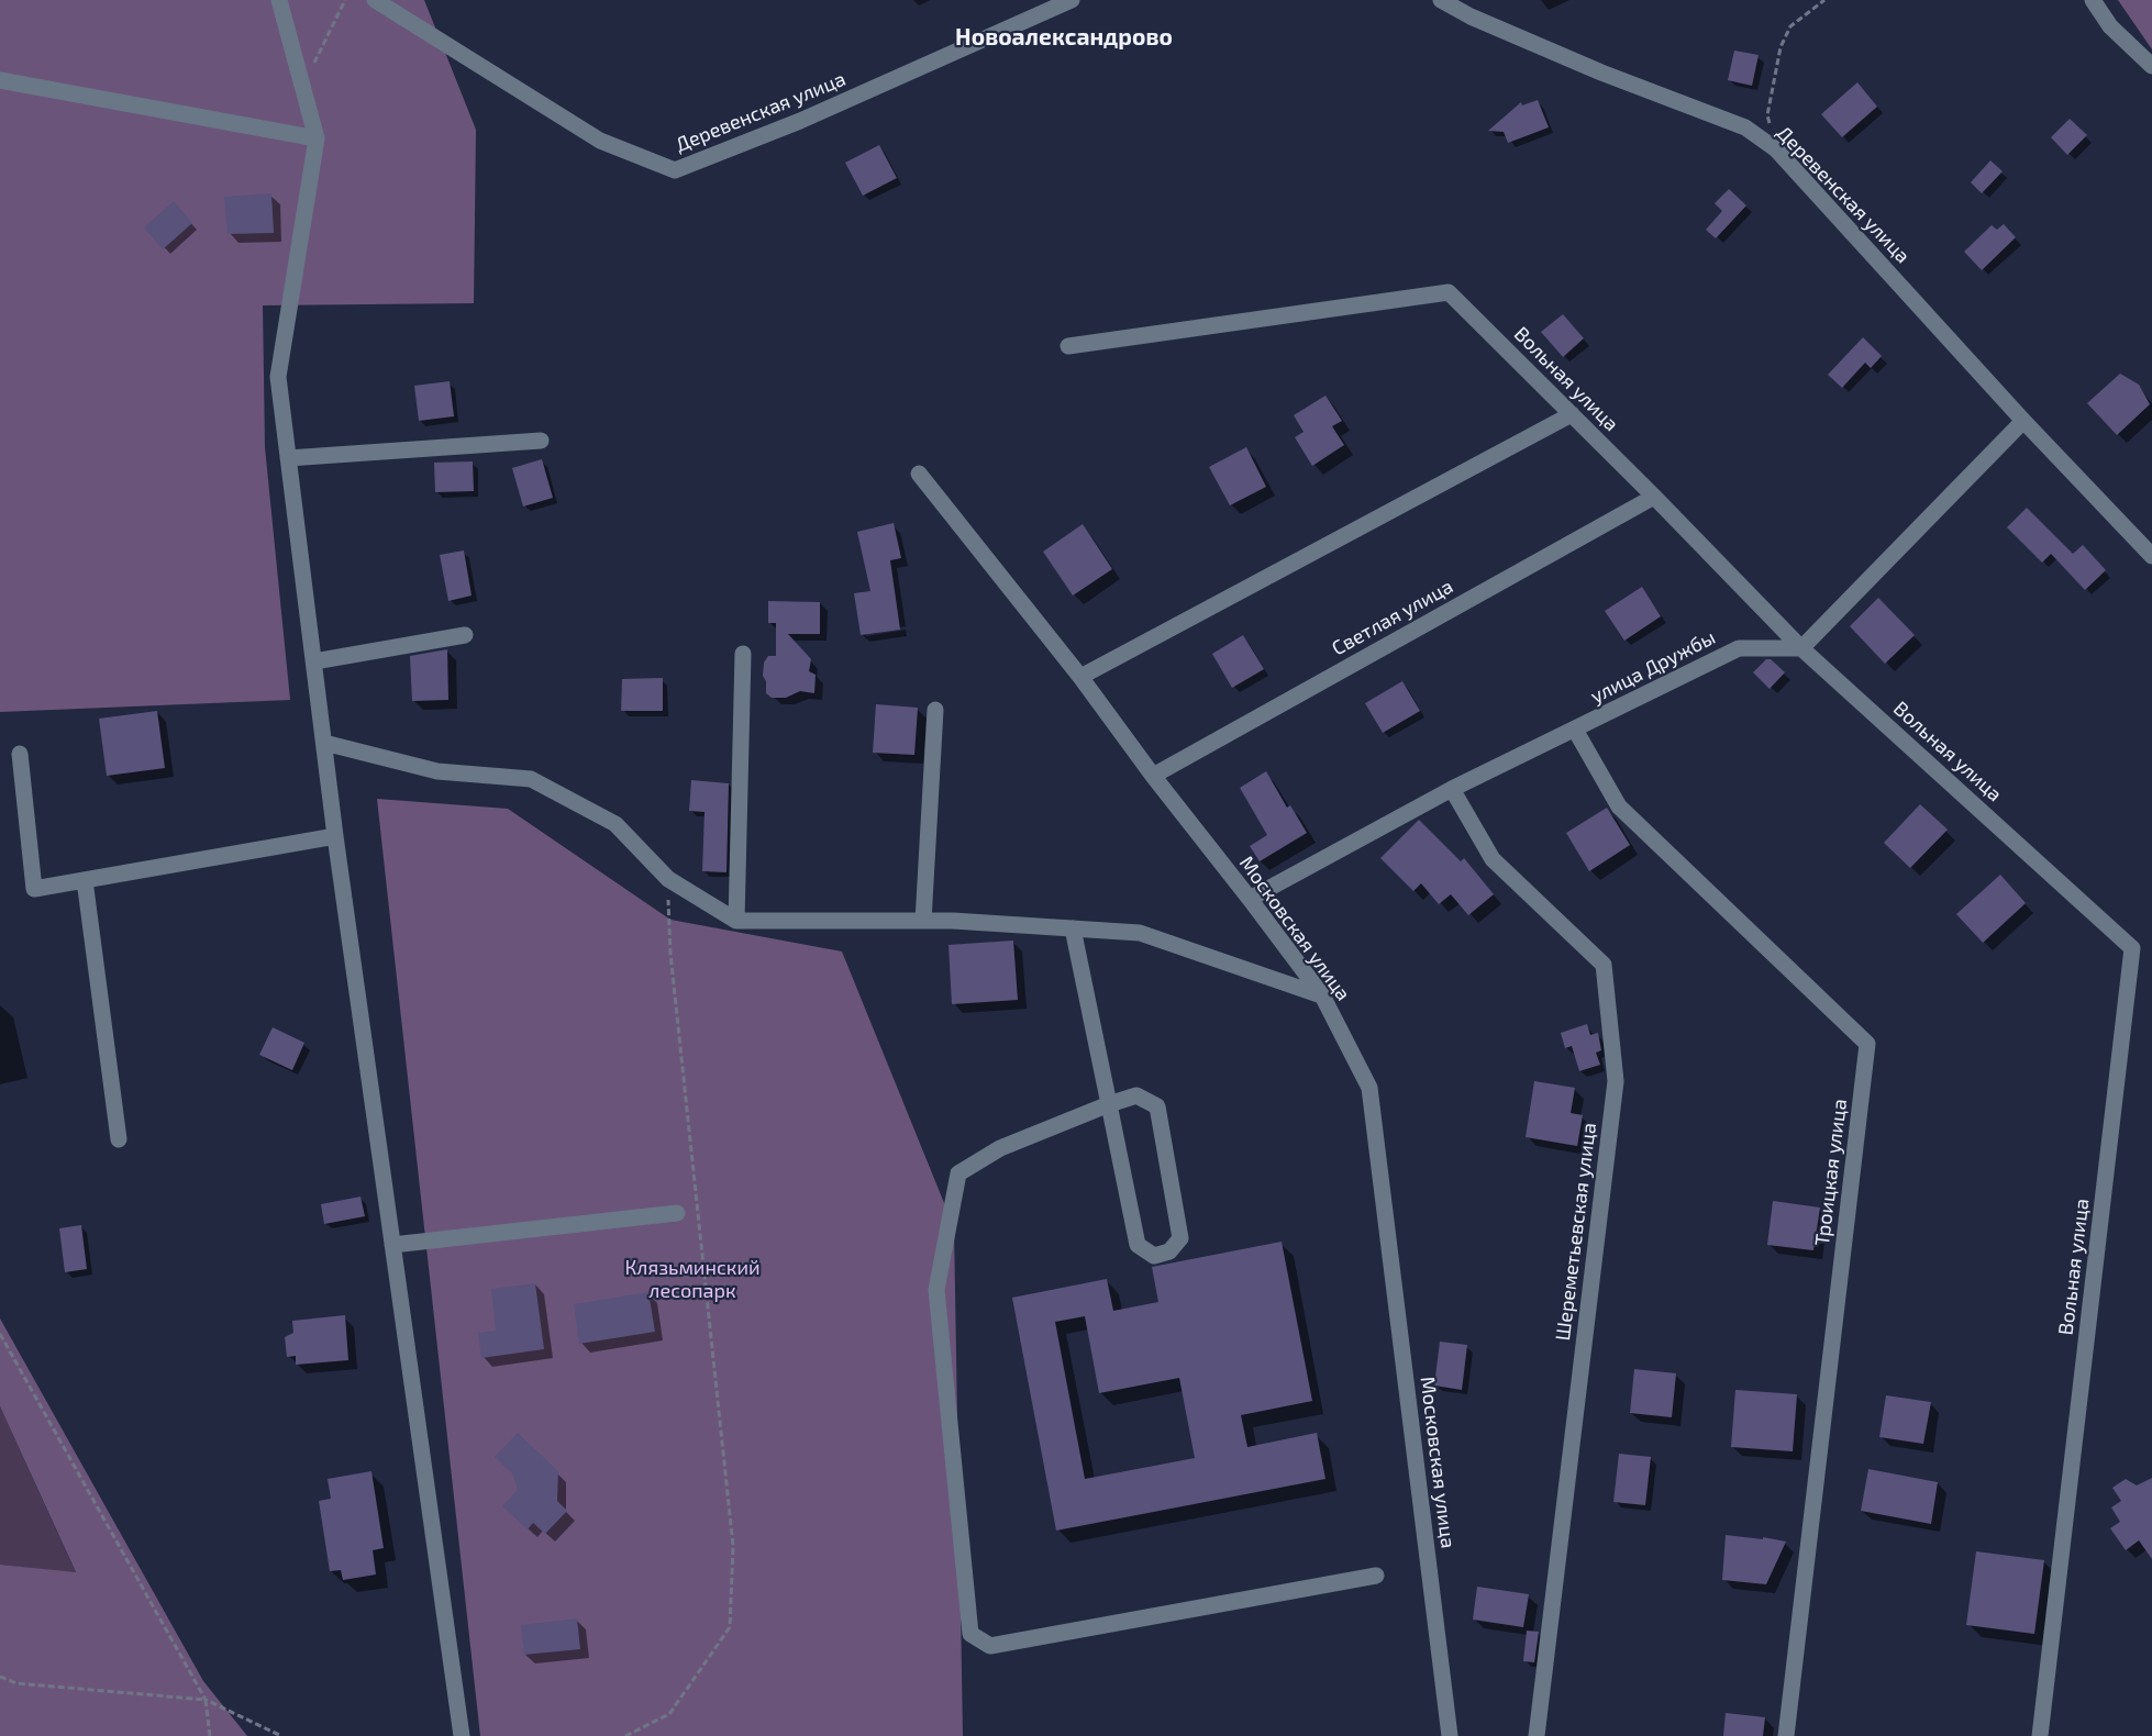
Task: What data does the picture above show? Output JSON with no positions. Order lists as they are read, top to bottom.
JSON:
{
  "streets": {
    "street": [
      "Деревенская улица",
      "Вольная улица",
      "Светлая улица",
      "улица Дружбы",
      "Московская улица",
      "Троицкая улица",
      "Шереметьевская улица"
    ]
  },
  "crossings": [
    ["Вольная улица", "Светлая улица"],
    ["Вольная улица", "улица Дружбы"],
    ["Светлая улица", "Московская улица"],
    ["улица Дружбы", "Московская улица"],
    ["улица Дружбы", "Троицкая улица"],
    ["улица Дружбы", "Шереметьевская улица"]
  ],
  "districts": ["Новоалександрово"],
  "parks": ["Клязьминский лесопарк"]
}
